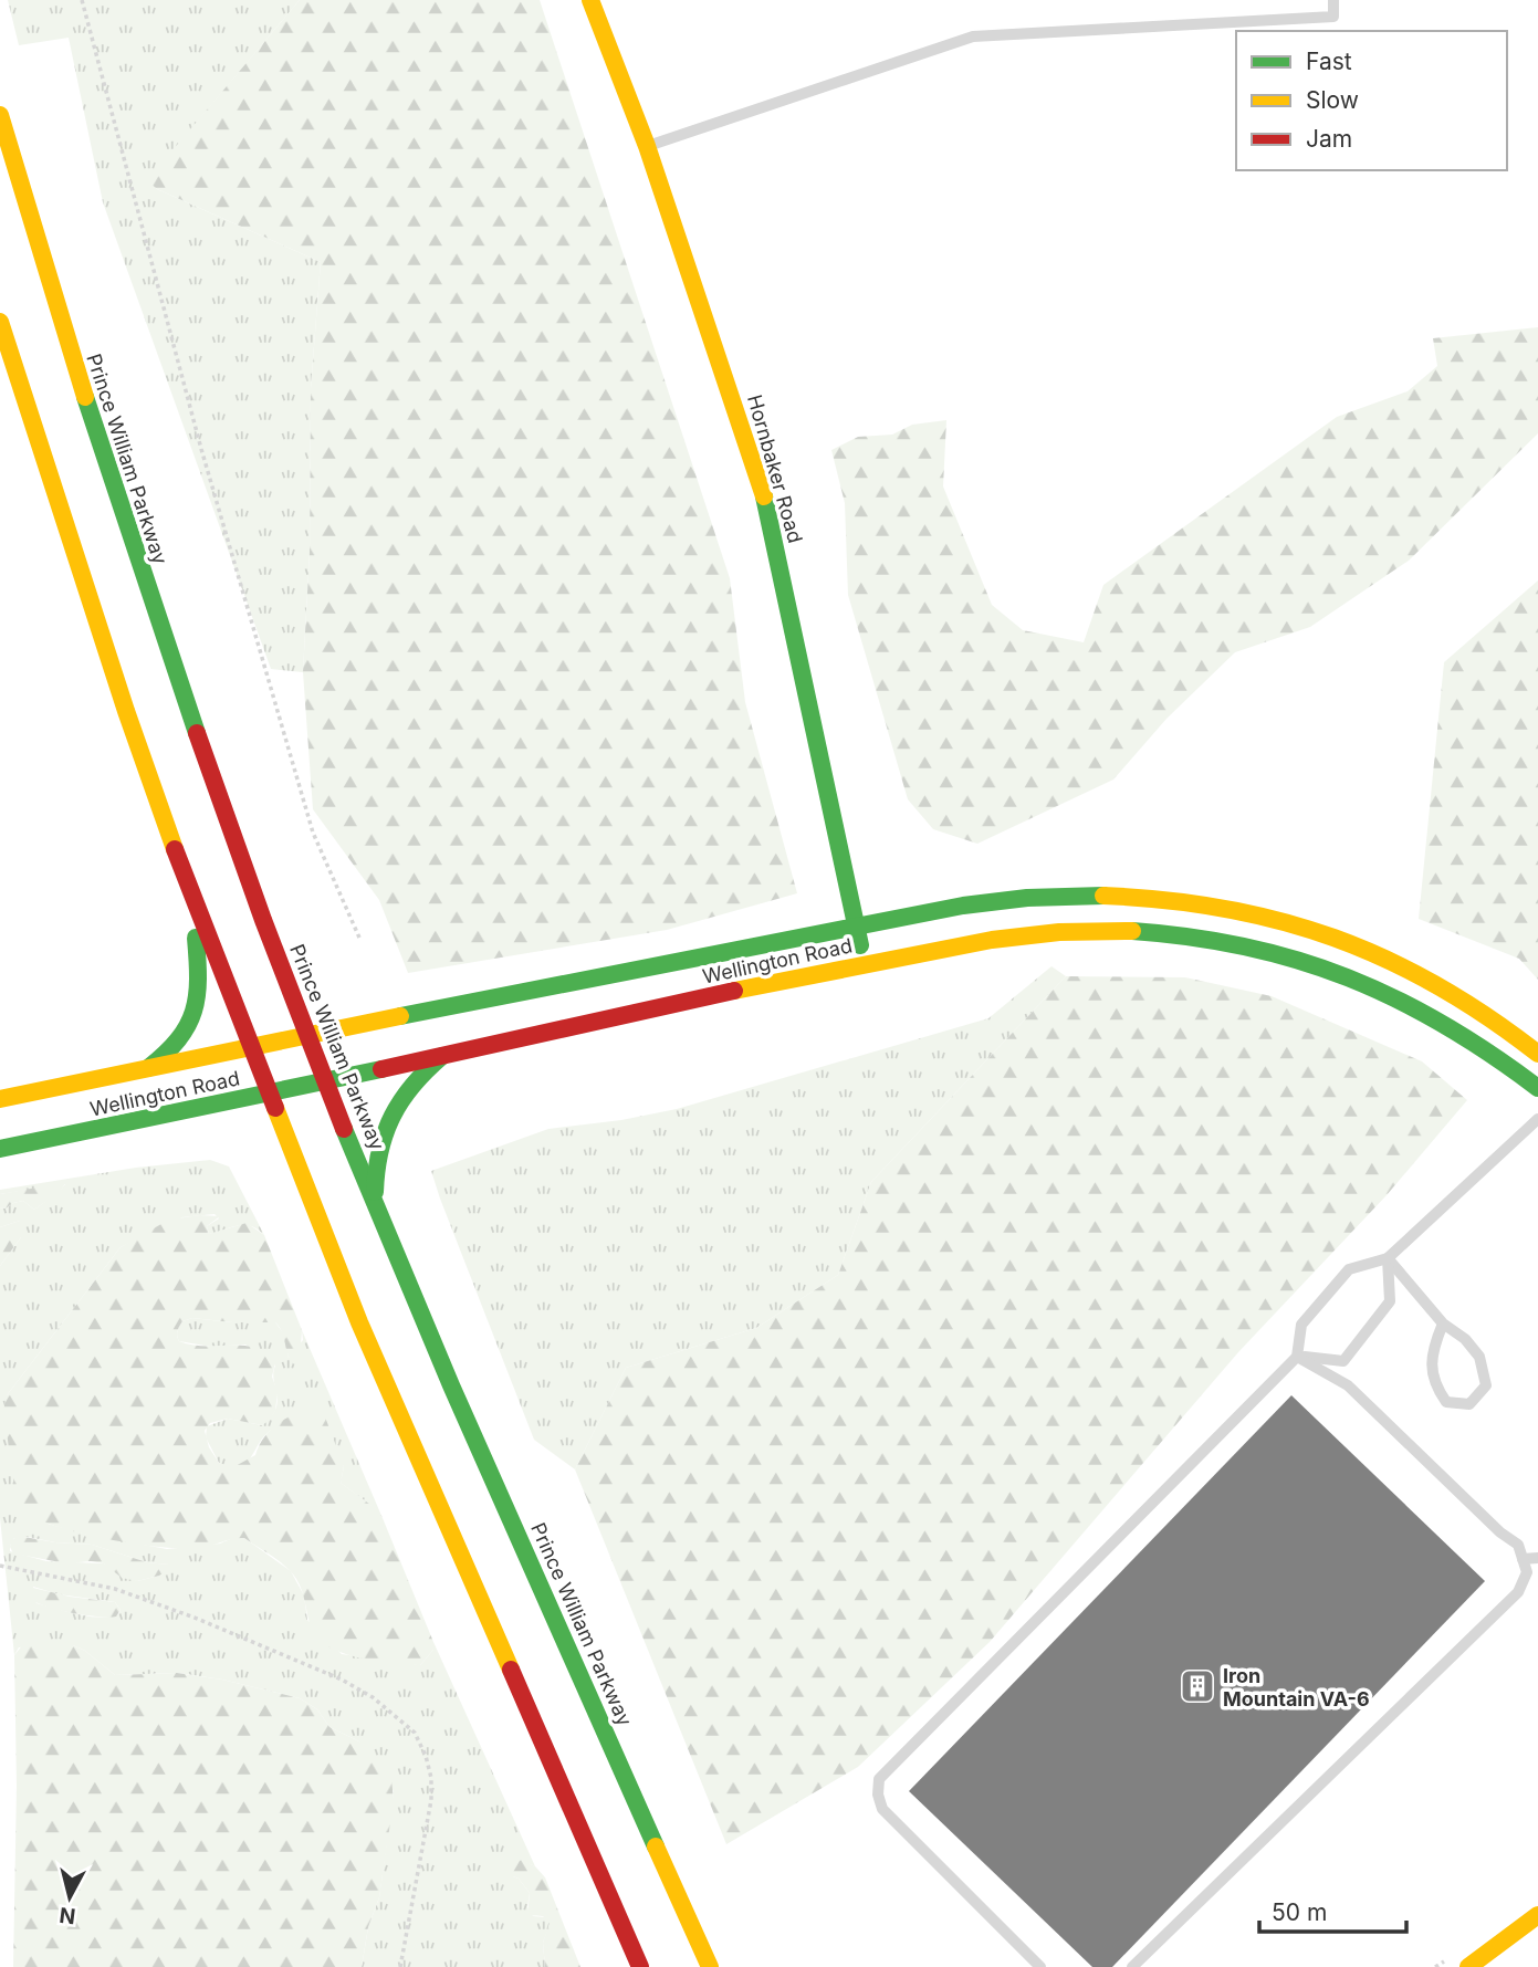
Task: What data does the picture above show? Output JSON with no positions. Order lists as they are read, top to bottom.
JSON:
{
  "streets": {
    "main road": ["Prince William Parkway", "Hornbaker Road", "Wellington Road"]
  },
  "crossings": [
    ["Prince William Parkway", "Wellington Road"],
    ["Hornbaker Road", "Wellington Road"]
  ],
  "places": {
    "building": ["Iron Mountain VA-6"]
  },
  "legend": ["Fast", "Slow", "Jam"],
  "scale_bar": "50 m",
  "north": "bottom"
}
